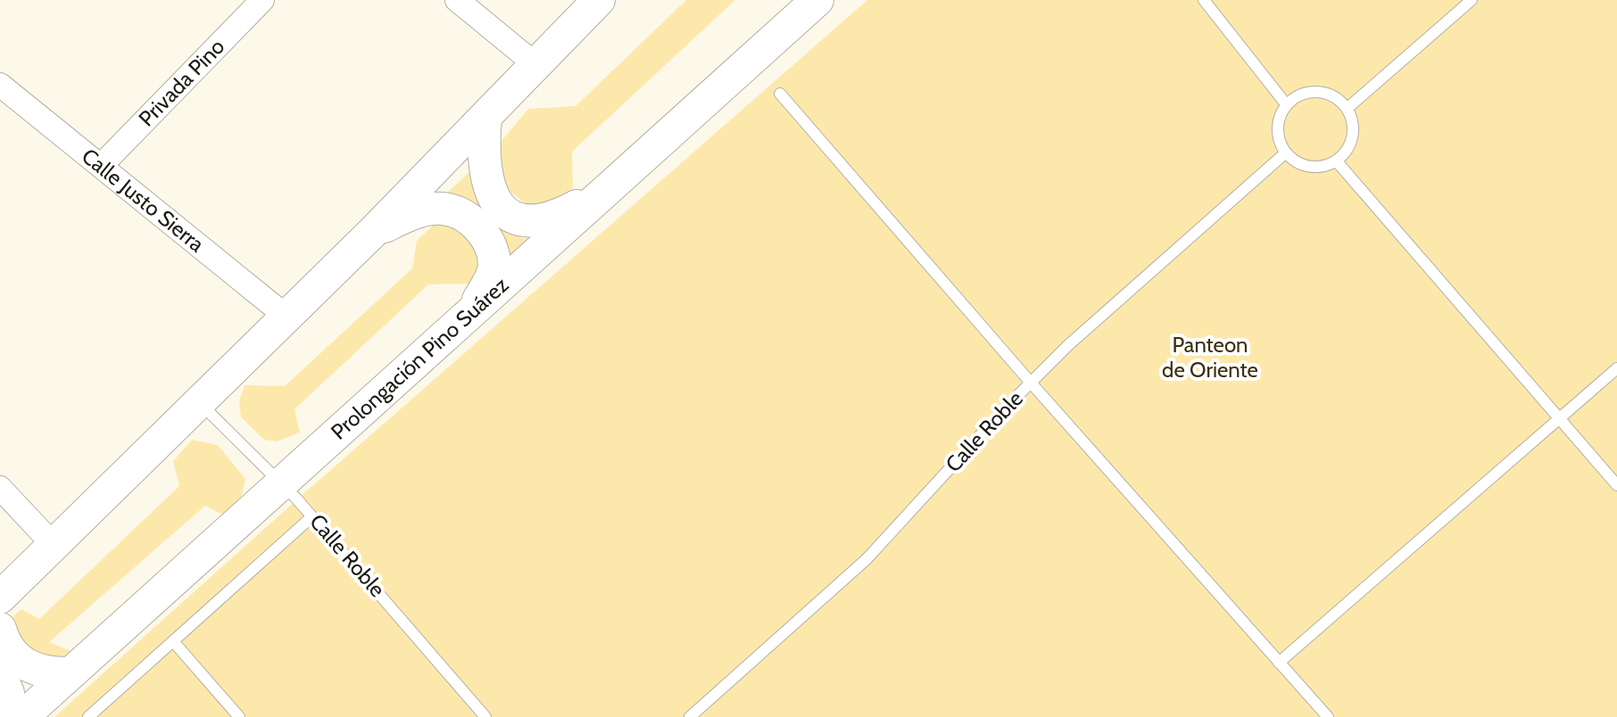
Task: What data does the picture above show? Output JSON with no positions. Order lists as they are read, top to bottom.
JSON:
{
  "streets": {
    "main road": ["Prolongación Pino Suárez"],
    "street": ["Privada Pino", "Calle Justo Sierra"],
    "lane": ["Calle Roble"]
  },
  "crossings": [
    ["Privada Pino", "Calle Justo Sierra"],
    ["Prolongación Pino Suárez", "Calle Roble"]
  ],
  "parks": ["Panteon de Oriente"]
}
